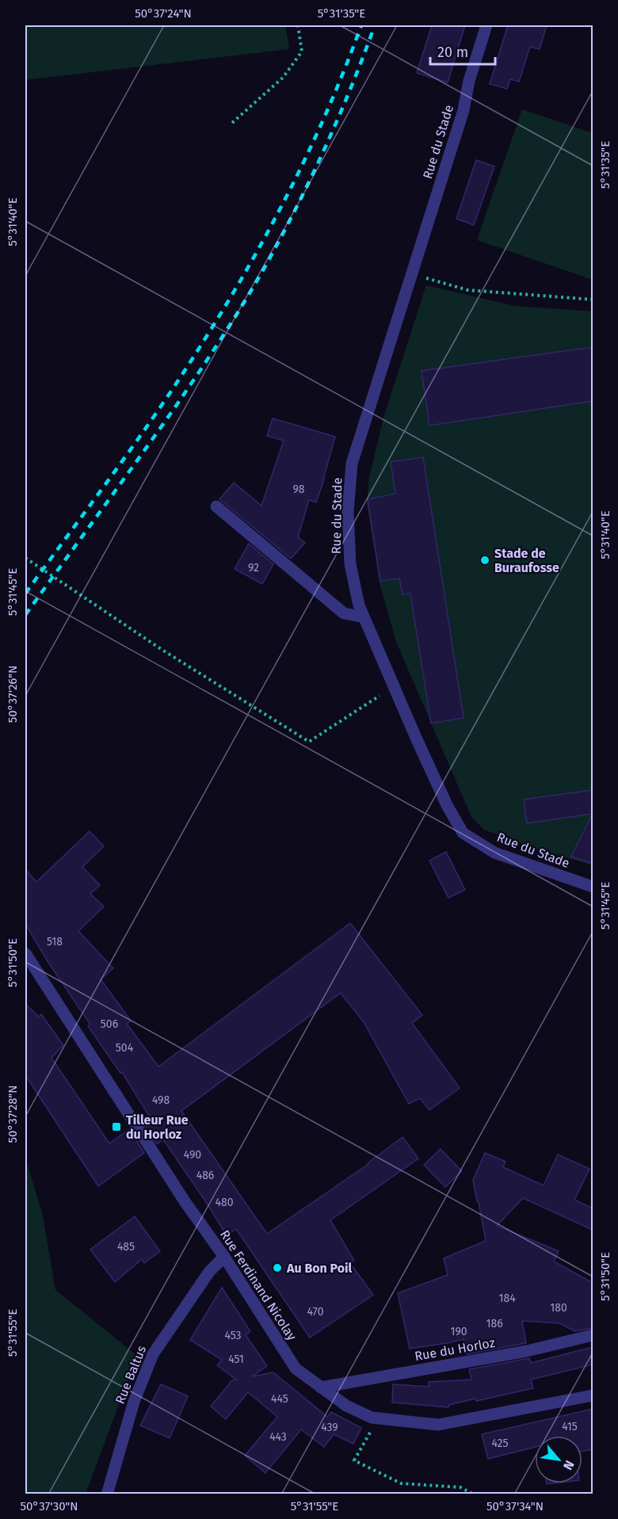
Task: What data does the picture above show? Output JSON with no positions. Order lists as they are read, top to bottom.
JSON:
{
  "streets": {
    "street": [
      "Rue du Stade",
      "Rue Ferdinand Nicolay",
      "Rue du Horloz",
      "Rue Baltus"
    ]
  },
  "crossings": [
    ["Rue Ferdinand Nicolay", "Rue du Horloz"],
    ["Rue Ferdinand Nicolay", "Rue Baltus"]
  ],
  "places": {
    "other": ["Stade de Buraufosse", "Au Bon Poil"],
    "transit": ["Tilleur Rue du Horloz"]
  },
  "house_numbers": [
    "98",
    "92",
    "518",
    "506",
    "504",
    "498",
    "490",
    "486",
    "480",
    "485",
    "184",
    "180",
    "470",
    "186",
    "190",
    "453",
    "451",
    "445",
    "415",
    "439",
    "443",
    "425"
  ],
  "scale_bar": "20 m",
  "north": "bottom right",
  "coordinates": [
    "50°37'24\"N",
    "5°31'35\"E",
    "5°31'40\"E",
    "5°31'45\"E",
    "50°37'26\"N",
    "5°31'50\"E",
    "50°37'28\"N",
    "5°31'55\"E",
    "50°37'30\"N",
    "50°37'34\"N"
  ]
}
